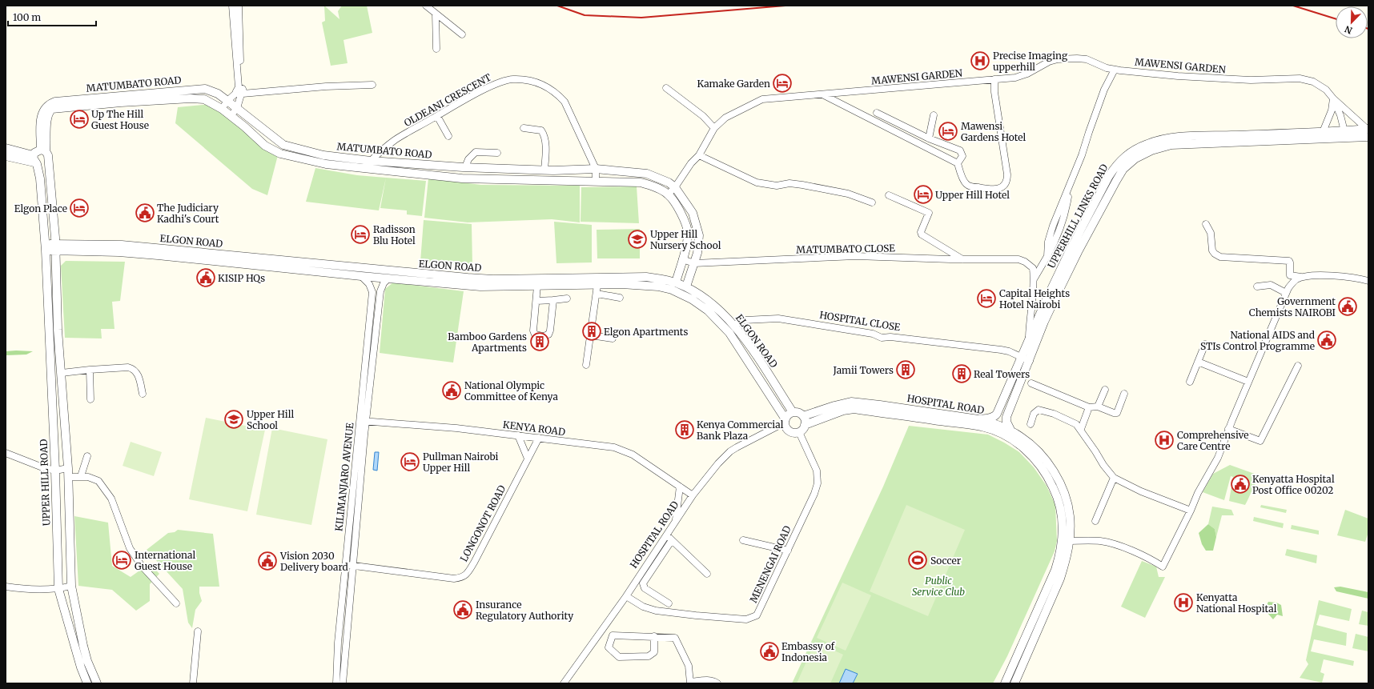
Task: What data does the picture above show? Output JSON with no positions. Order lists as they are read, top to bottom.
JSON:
{
  "streets": {
    "street": [
      "MAWENSI GARDEN",
      "MATUMBATO ROAD",
      "OLDEANI CRESCENT",
      "UPPERHILL LINKS ROAD",
      "ELGON ROAD",
      "MATUMBATO CLOSE",
      "HOSPITAL CLOSE",
      "HOSPITAL ROAD",
      "KENYA ROAD",
      "KILIMANJARO AVENUE",
      "UPPER HILL ROAD",
      "LONGONOT ROAD",
      "MENENGAI ROAD"
    ]
  },
  "crossings": [
    ["MAWENSI GARDEN", "MATUMBATO ROAD"],
    ["MAWENSI GARDEN", "UPPERHILL LINKS ROAD"],
    ["MATUMBATO ROAD", "OLDEANI CRESCENT"],
    ["MATUMBATO ROAD", "ELGON ROAD"],
    ["MATUMBATO ROAD", "MATUMBATO CLOSE"],
    ["MATUMBATO ROAD", "UPPER HILL ROAD"],
    ["UPPERHILL LINKS ROAD", "HOSPITAL CLOSE"],
    ["ELGON ROAD", "HOSPITAL CLOSE"],
    ["ELGON ROAD", "HOSPITAL ROAD"],
    ["ELGON ROAD", "KILIMANJARO AVENUE"],
    ["ELGON ROAD", "UPPER HILL ROAD"],
    ["ELGON ROAD", "MENENGAI ROAD"],
    ["HOSPITAL ROAD", "KENYA ROAD"],
    ["HOSPITAL ROAD", "MENENGAI ROAD"],
    ["KENYA ROAD", "KILIMANJARO AVENUE"],
    ["KENYA ROAD", "LONGONOT ROAD"],
    ["KILIMANJARO AVENUE", "LONGONOT ROAD"]
  ],
  "parks": ["Public Service Club"],
  "places": {
    "hospital": ["Precise Imaging upperhill", "Comprehensive Care Centre", "Kenyatta National Hospital"],
    "hotel": [
      "Kamake Garden",
      "Up The Hill Guest House",
      "Mawensi Gardens Hotel",
      "Upper Hill Hotel",
      "Elgon Place",
      "Radisson Blu Hotel",
      "Capital Heights Hotel Nairobi",
      "Pullman Nairobi Upper Hill",
      "International Guest House"
    ],
    "public building": [
      "The Judiciary Kadhi's Court",
      "KISIP HQs",
      "Government Chemists NAIROBI",
      "National AIDS and STIs Control Programme",
      "National Olympic Committee of Kenya",
      "Kenyatta Hospital Post Office 00202",
      "Vision 2030 Delivery board",
      "Insurance Regulatory Authority",
      "Embassy of Indonesia"
    ],
    "school or university": ["Upper Hill Nursery School", "Upper Hill School"],
    "building": [
      "Elgon Apartments",
      "Bamboo Gardens Apartments",
      "Jamii Towers",
      "Real Towers",
      "Kenya Commercial Bank Plaza"
    ],
    "sports": ["Soccer"]
  },
  "scale_bar": "100 m",
  "north": "bottom left"
}
